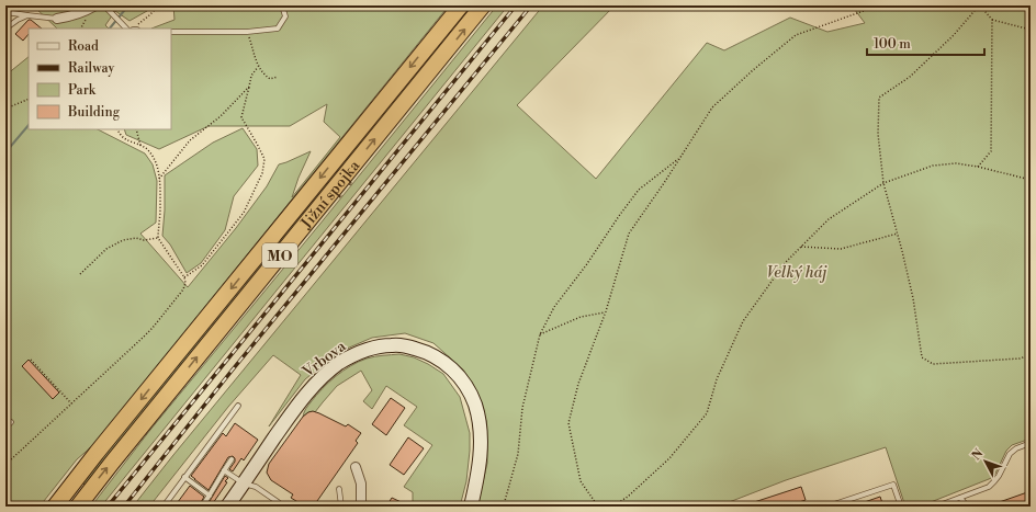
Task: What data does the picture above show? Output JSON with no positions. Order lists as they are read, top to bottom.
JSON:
{
  "streets": {
    "highway": ["Jižní spojka", "MO"],
    "main road": ["Vrbova"]
  },
  "parks": ["Velký háj"],
  "legend": [
    "Road",
    "Railway",
    "Park",
    "Building"
  ],
  "scale_bar": "100 m",
  "north": "top left"
}
